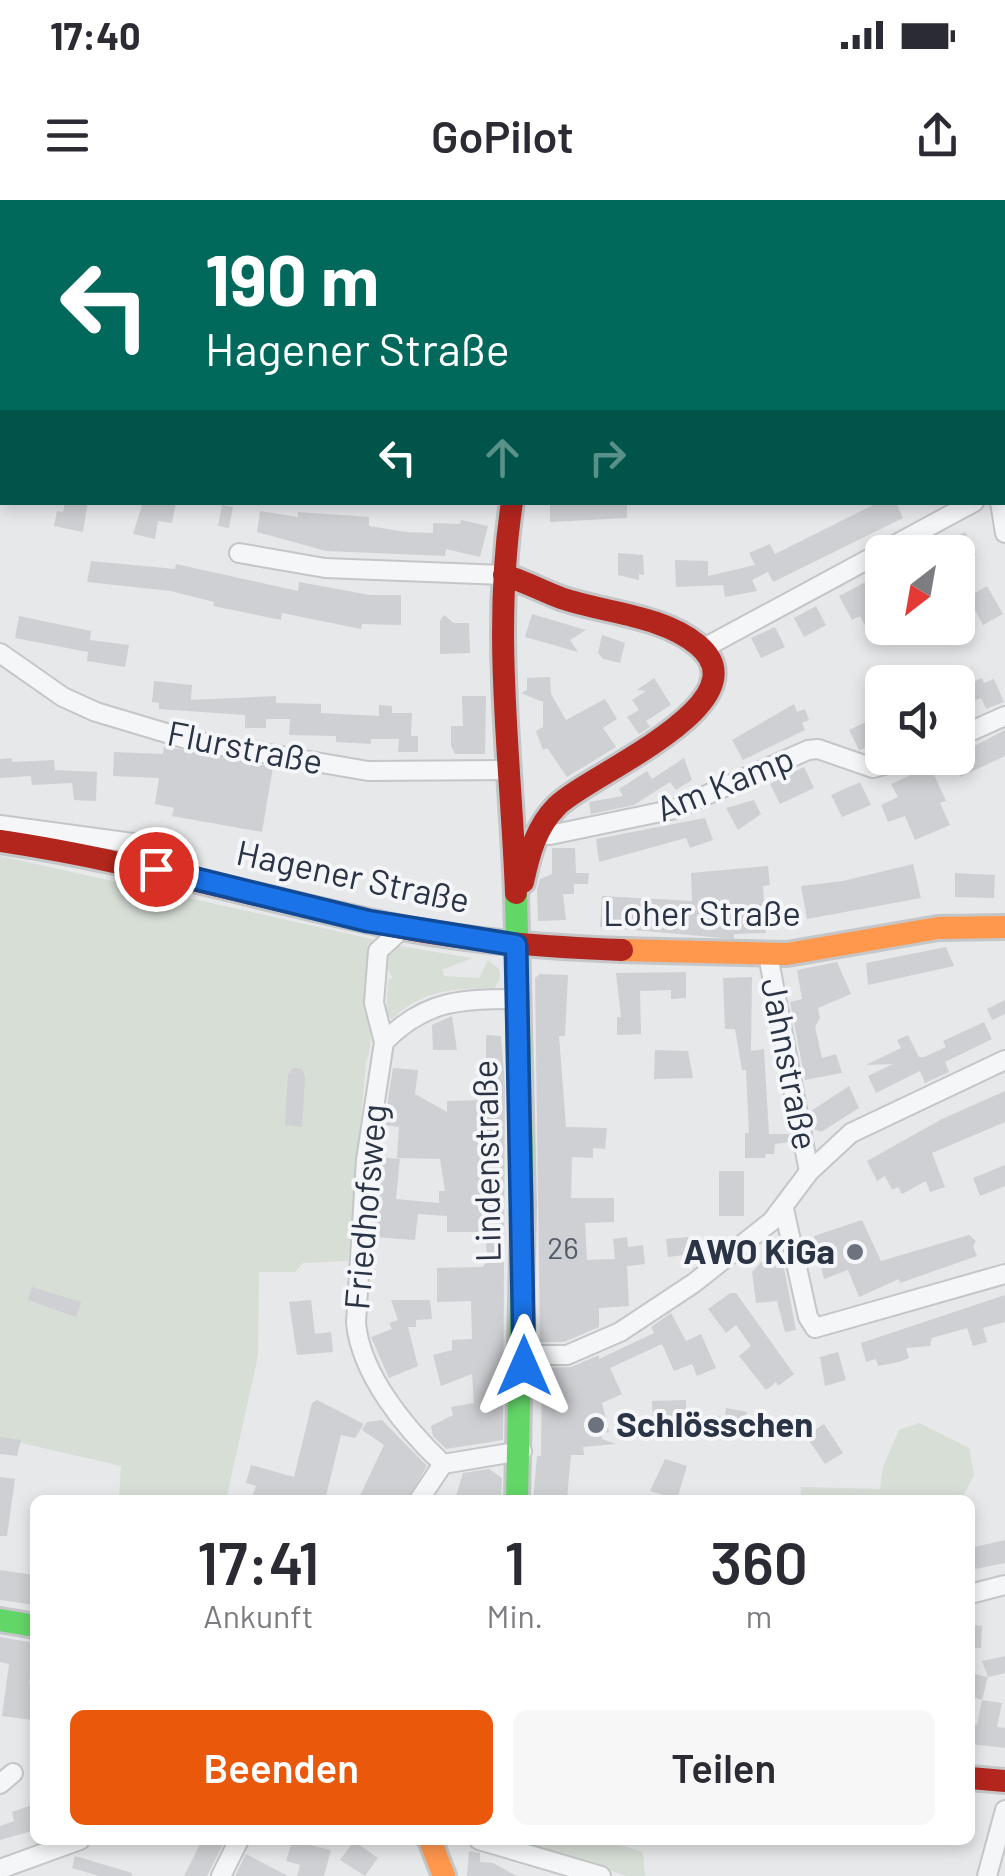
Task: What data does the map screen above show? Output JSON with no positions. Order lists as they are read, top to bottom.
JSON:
{
  "streets": {
    "main road": ["Hagener Straße", "Loher Straße", "Lindenstraße"],
    "street": [
      "Flurstraße",
      "Am Kamp",
      "Jahnstraße",
      "Friedhofsweg"
    ]
  },
  "crossings": [
    ["Flurstraße", "Lindenstraße"],
    ["Hagener Straße", "Loher Straße"],
    ["Hagener Straße", "Lindenstraße"],
    ["Hagener Straße", "Friedhofsweg"],
    ["Loher Straße", "Jahnstraße"],
    ["Loher Straße", "Lindenstraße"]
  ],
  "places": ["AWO KiGa", "Schlösschen"],
  "house_numbers": ["26"],
  "north": "bottom left",
  "page": {
    "status": "17:40",
    "header": "GoPilot",
    "turn": ["190 m", "Hagener Straße"],
    "eta": [
      "17:41",
      "Ankunft",
      "1",
      "Min.",
      "360",
      "m"
    ],
    "buttons": ["Beenden", "Teilen"]
  }
}
